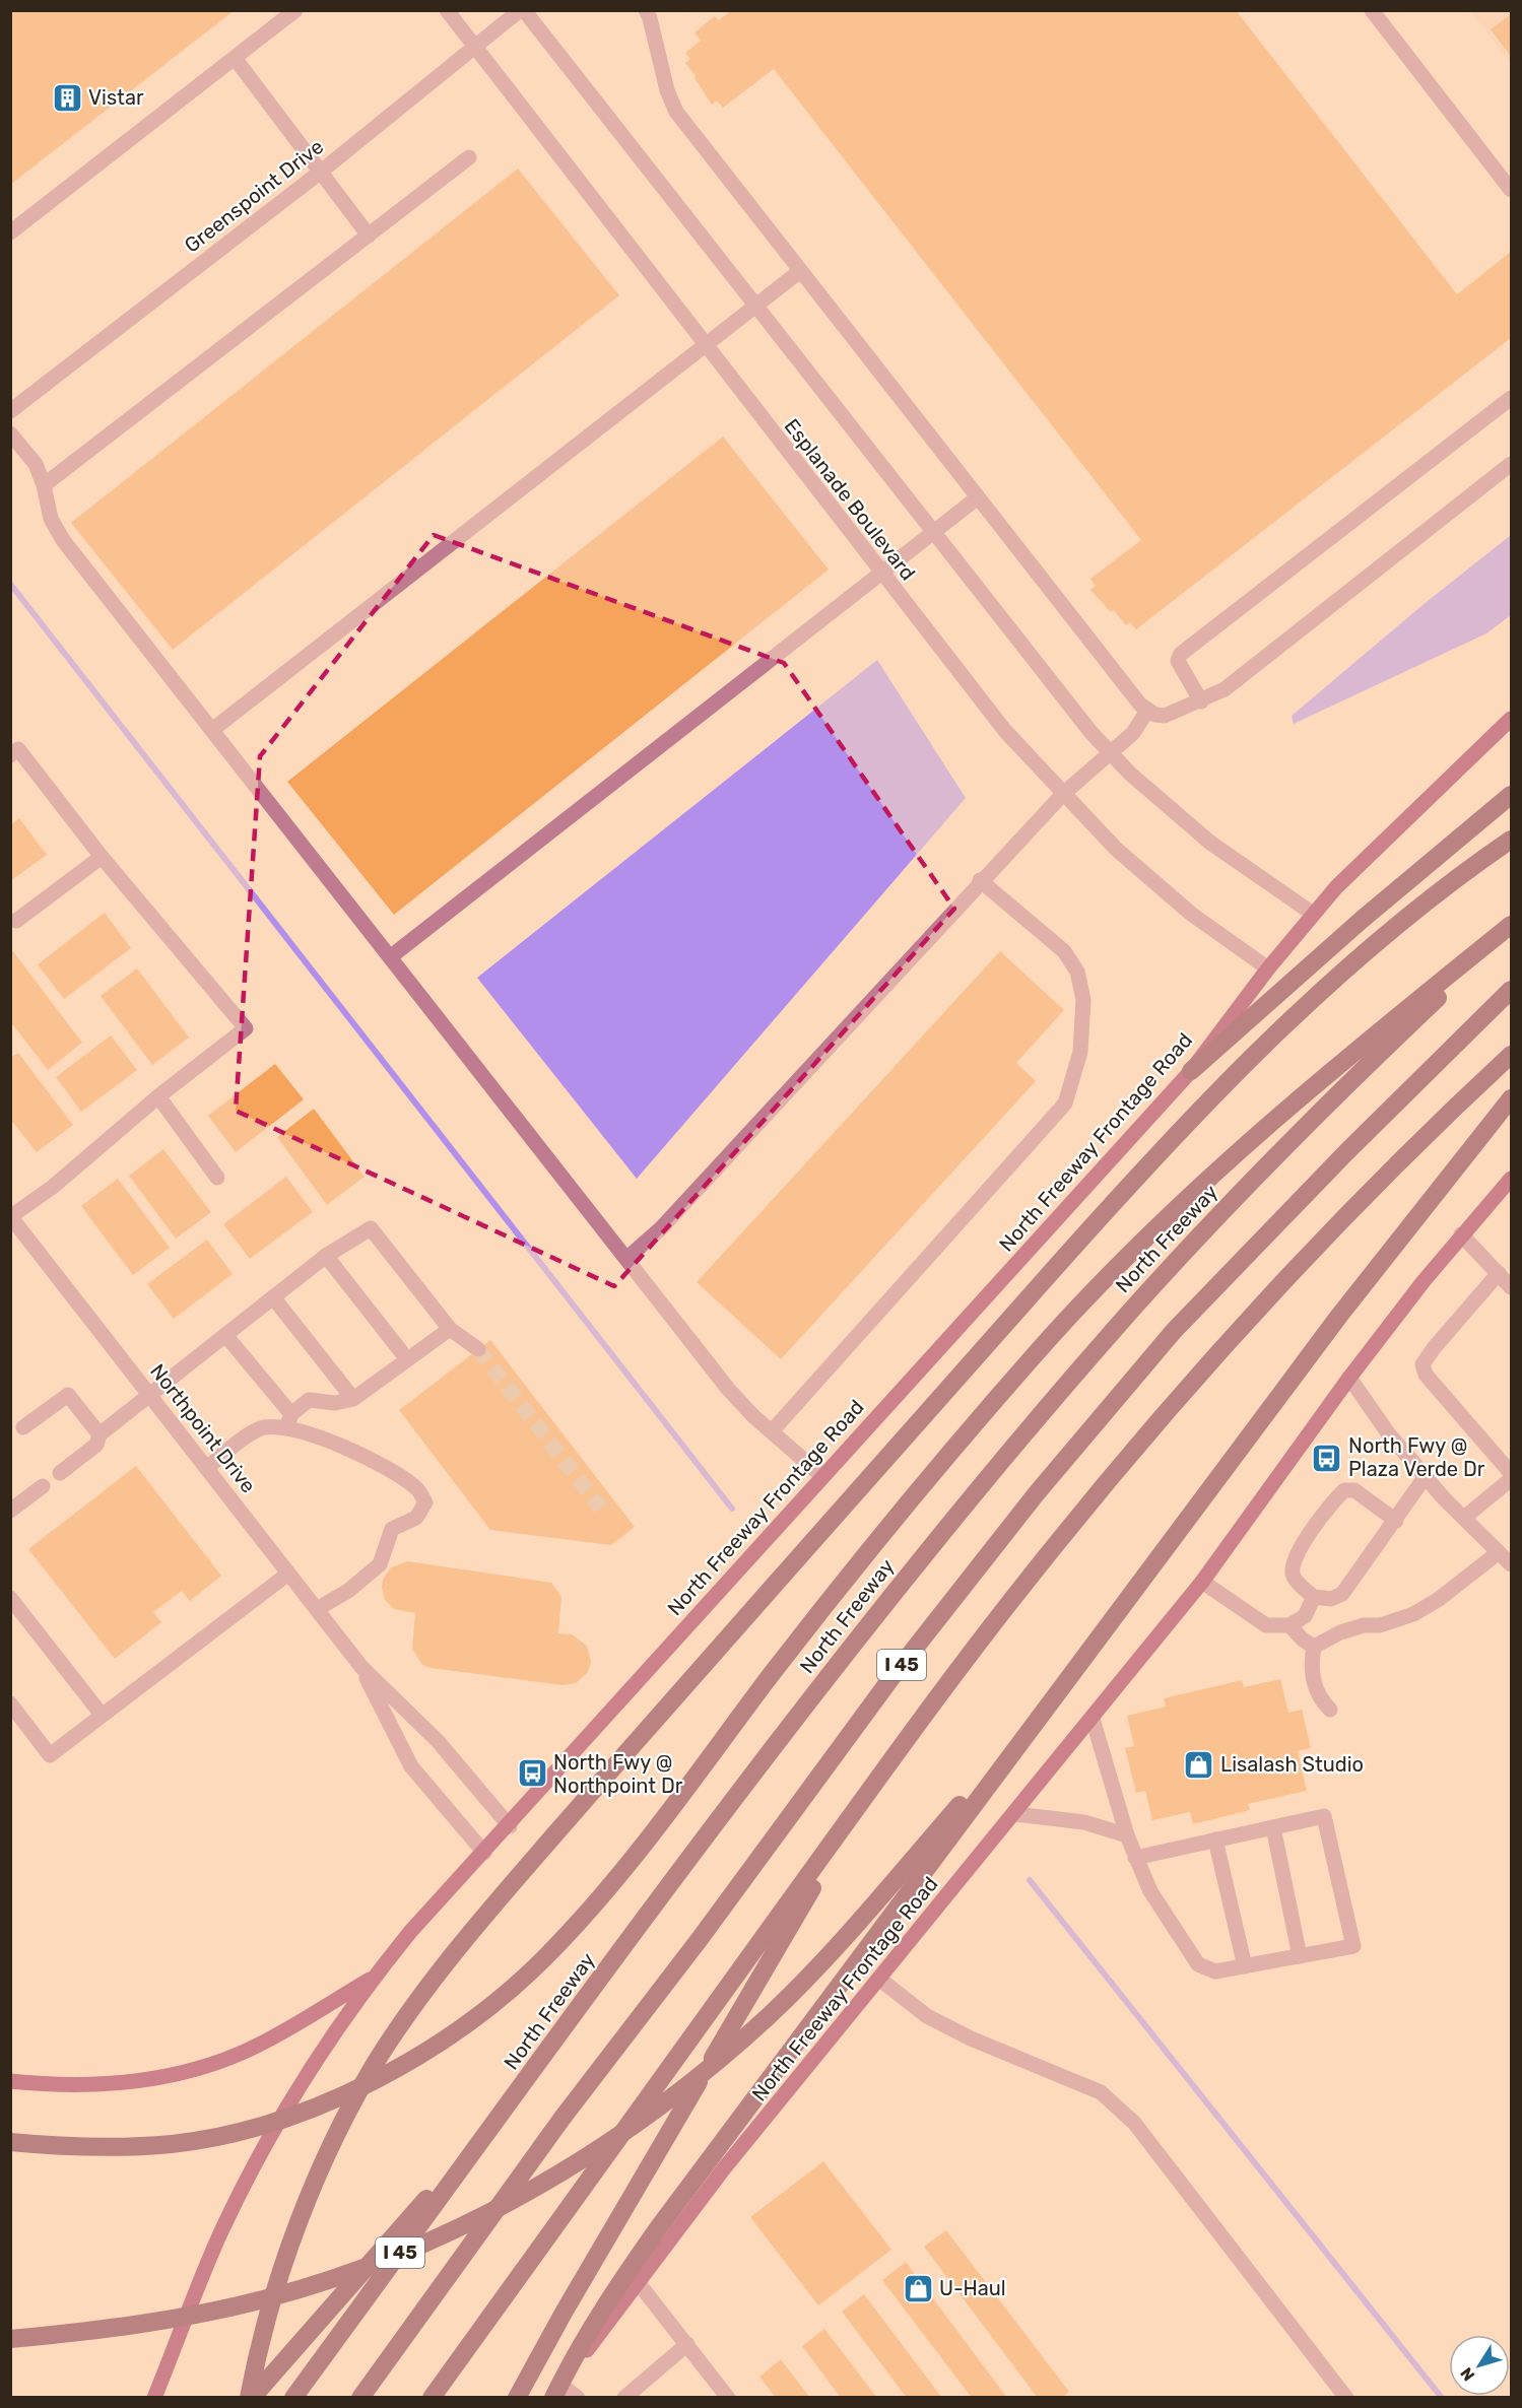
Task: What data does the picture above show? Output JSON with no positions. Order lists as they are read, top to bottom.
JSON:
{
  "streets": {
    "highway": ["North Freeway", "I 45"],
    "main road": ["North Freeway Frontage Road"],
    "street": ["Greenspoint Drive", "Esplanade Boulevard", "Northpoint Drive"]
  },
  "crossings": [
    ["Greenspoint Drive", "Esplanade Boulevard"],
    ["Esplanade Boulevard", "North Freeway Frontage Road"],
    ["North Freeway Frontage Road", "Northpoint Drive"]
  ],
  "places": {
    "building": ["Vistar"],
    "bus stop": ["North Fwy @ Plaza Verde Dr", "North Fwy @ Northpoint Dr"],
    "shop": ["Lisalash Studio", "U-Haul"]
  },
  "north": "bottom left"
}
